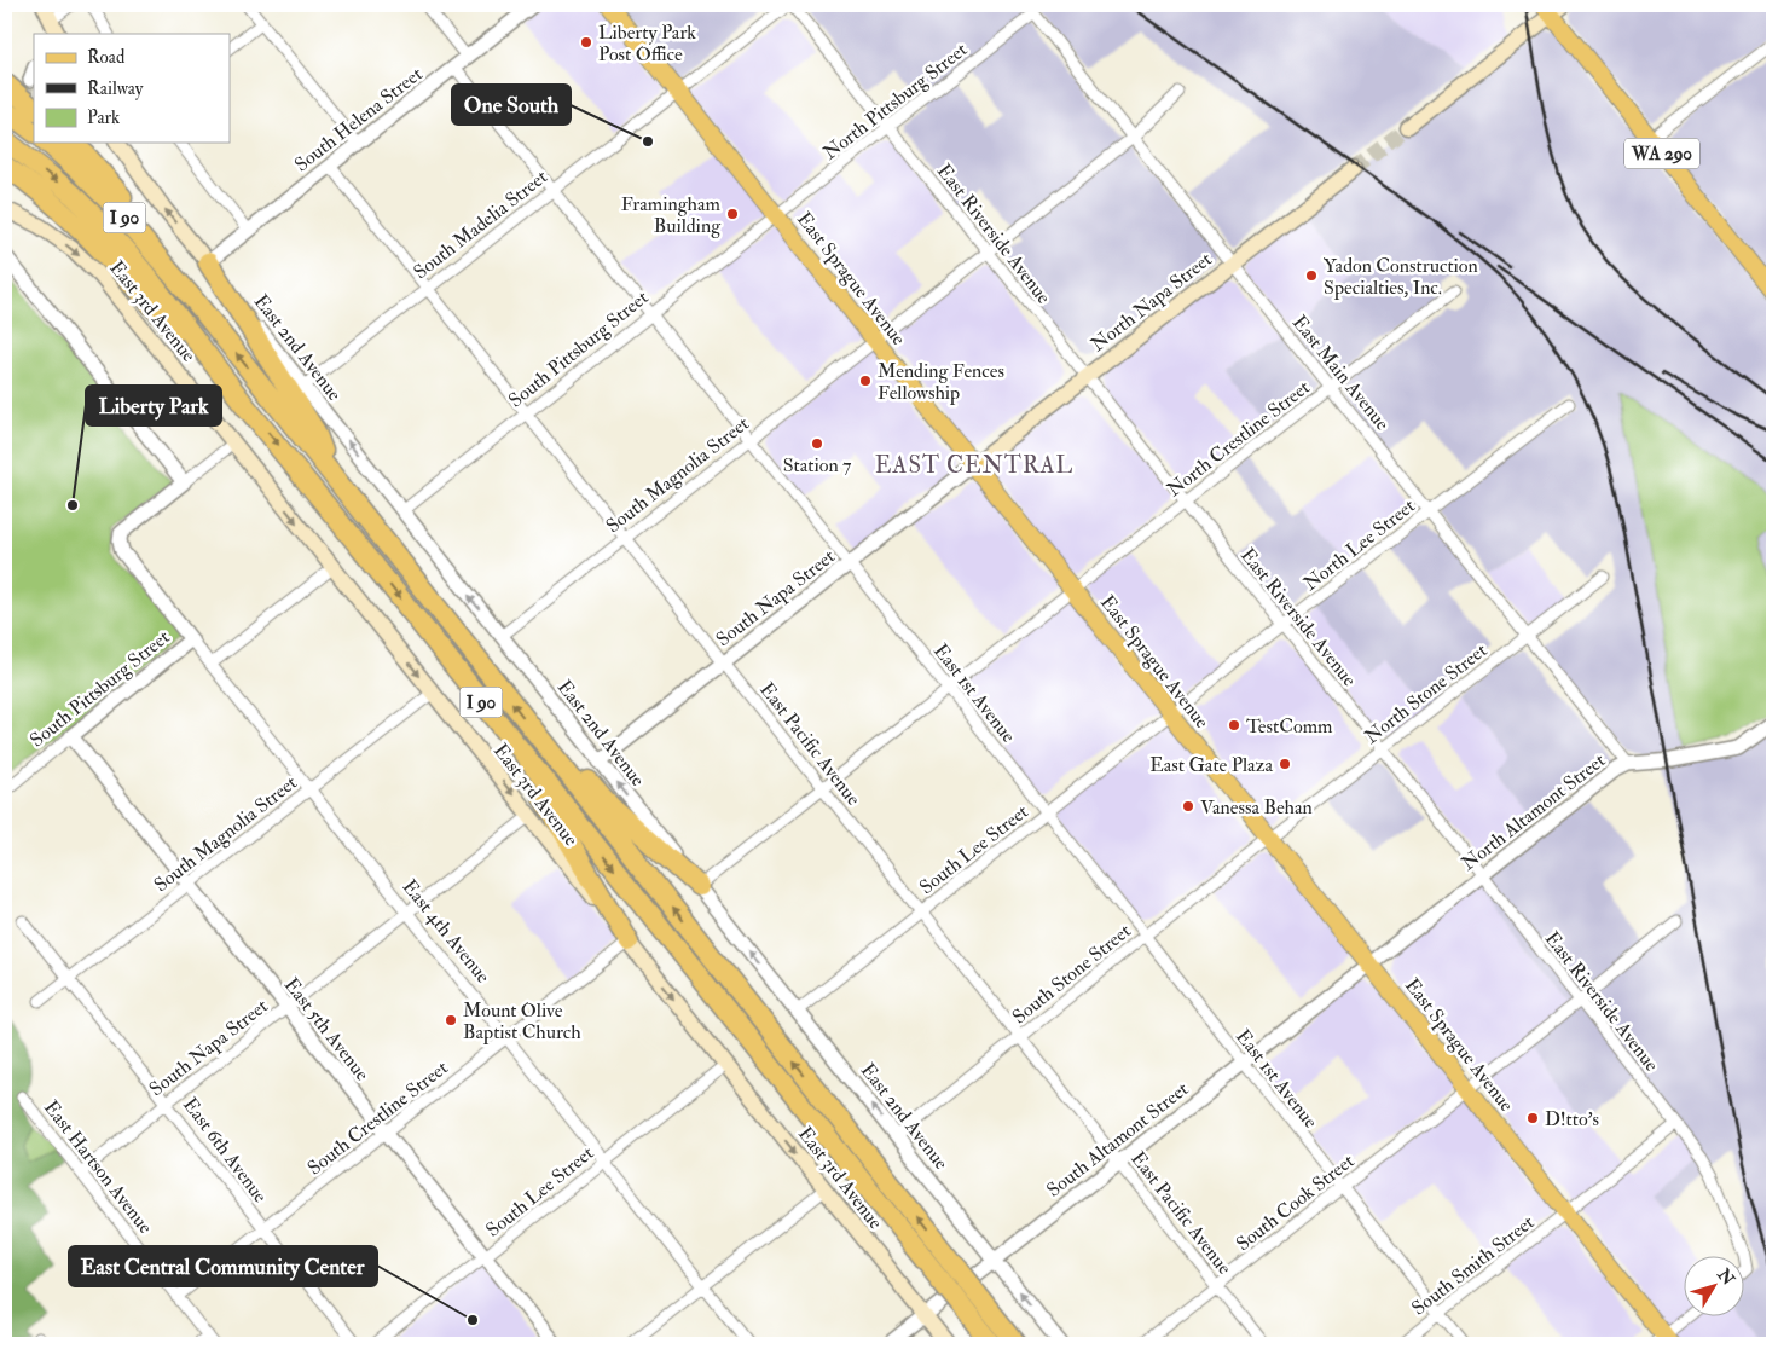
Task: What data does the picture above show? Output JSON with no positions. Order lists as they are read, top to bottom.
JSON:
{
  "streets": {
    "highway": ["I 90"],
    "main road": [
      "WA 290",
      "East Sprague Avenue",
      "North Napa Street",
      "East 3rd Avenue",
      "East 2nd Avenue"
    ],
    "street": [
      "North Pittsburg Street",
      "South Helena Street",
      "South Madelia Street",
      "East Riverside Avenue",
      "South Pittsburg Street",
      "East Main Avenue",
      "North Crestline Street",
      "South Magnolia Street",
      "North Lee Street",
      "South Napa Street",
      "East 1st Avenue",
      "North Stone Street",
      "East Pacific Avenue",
      "North Altamont Street",
      "South Lee Street",
      "East 4th Avenue",
      "South Stone Street",
      "East 5th Avenue",
      "South Crestline Street",
      "South Altamont Street",
      "East 6th Avenue",
      "East Hartson Avenue",
      "South Cook Street",
      "South Smith Street"
    ]
  },
  "crossings": [
    ["North Pittsburg Street", "East Riverside Avenue"],
    ["North Pittsburg Street", "East Sprague Avenue"],
    ["North Pittsburg Street", "South Pittsburg Street"],
    ["North Pittsburg Street", "East Main Avenue"],
    ["South Helena Street", "East 2nd Avenue"],
    ["South Helena Street", "East 1st Avenue"],
    ["South Helena Street", "East Pacific Avenue"],
    ["South Madelia Street", "East Riverside Avenue"],
    ["South Madelia Street", "East Sprague Avenue"],
    ["South Madelia Street", "East 2nd Avenue"],
    ["South Madelia Street", "East 1st Avenue"],
    ["South Madelia Street", "East Pacific Avenue"],
    ["East Riverside Avenue", "North Napa Street"],
    ["East Riverside Avenue", "North Crestline Street"],
    ["East Riverside Avenue", "South Magnolia Street"],
    ["East Riverside Avenue", "North Lee Street"],
    ["East Riverside Avenue", "North Stone Street"],
    ["East Riverside Avenue", "North Altamont Street"],
    ["East Riverside Avenue", "South Cook Street"],
    ["East Riverside Avenue", "South Smith Street"],
    ["East Sprague Avenue", "North Napa Street"],
    ["East Sprague Avenue", "South Pittsburg Street"],
    ["East Sprague Avenue", "North Crestline Street"],
    ["East Sprague Avenue", "South Magnolia Street"],
    ["East Sprague Avenue", "North Lee Street"],
    ["East Sprague Avenue", "South Napa Street"],
    ["East Sprague Avenue", "North Stone Street"],
    ["East Sprague Avenue", "North Altamont Street"],
    ["East Sprague Avenue", "South Lee Street"],
    ["East Sprague Avenue", "South Stone Street"],
    ["East Sprague Avenue", "South Altamont Street"],
    ["East Sprague Avenue", "South Cook Street"],
    ["East Sprague Avenue", "South Smith Street"],
    ["North Napa Street", "East Main Avenue"],
    ["North Napa Street", "South Napa Street"],
    ["East 3rd Avenue", "South Magnolia Street"],
    ["East 3rd Avenue", "South Napa Street"],
    ["East 3rd Avenue", "South Lee Street"],
    ["East 3rd Avenue", "South Crestline Street"],
    ["East 3rd Avenue", "South Altamont Street"],
    ["East 2nd Avenue", "South Pittsburg Street"],
    ["East 2nd Avenue", "South Magnolia Street"],
    ["East 2nd Avenue", "South Napa Street"],
    ["East 2nd Avenue", "South Lee Street"],
    ["East 2nd Avenue", "South Stone Street"],
    ["East 2nd Avenue", "South Altamont Street"],
    ["South Pittsburg Street", "East 1st Avenue"],
    ["South Pittsburg Street", "East Pacific Avenue"],
    ["South Pittsburg Street", "East 4th Avenue"],
    ["South Pittsburg Street", "East 5th Avenue"],
    ["East Main Avenue", "North Crestline Street"],
    ["East Main Avenue", "South Magnolia Street"],
    ["East Main Avenue", "North Lee Street"],
    ["East Main Avenue", "North Stone Street"],
    ["East Main Avenue", "North Altamont Street"],
    ["South Magnolia Street", "East 1st Avenue"],
    ["South Magnolia Street", "East Pacific Avenue"],
    ["South Magnolia Street", "East 4th Avenue"],
    ["South Magnolia Street", "East 5th Avenue"],
    ["South Magnolia Street", "East 6th Avenue"],
    ["North Lee Street", "South Lee Street"],
    ["South Napa Street", "East 1st Avenue"],
    ["South Napa Street", "East Pacific Avenue"],
    ["South Napa Street", "East 4th Avenue"],
    ["South Napa Street", "East 5th Avenue"],
    ["South Napa Street", "East 6th Avenue"],
    ["South Napa Street", "East Hartson Avenue"],
    ["East 1st Avenue", "South Lee Street"],
    ["East 1st Avenue", "South Stone Street"],
    ["East 1st Avenue", "South Altamont Street"],
    ["East 1st Avenue", "South Cook Street"],
    ["East 1st Avenue", "South Smith Street"],
    ["North Stone Street", "South Stone Street"],
    ["East Pacific Avenue", "South Lee Street"],
    ["East Pacific Avenue", "South Stone Street"],
    ["East Pacific Avenue", "South Altamont Street"],
    ["East Pacific Avenue", "South Cook Street"],
    ["North Altamont Street", "South Altamont Street"],
    ["South Lee Street", "East 4th Avenue"],
    ["South Lee Street", "East 5th Avenue"],
    ["East 4th Avenue", "South Crestline Street"],
    ["East 5th Avenue", "South Crestline Street"],
    ["South Crestline Street", "East 6th Avenue"],
    ["South Crestline Street", "East Hartson Avenue"]
  ],
  "one_way": ["East 3rd Avenue", "East 2nd Avenue"],
  "districts": ["EAST CENTRAL"],
  "places": [
    "Liberty Park Post Office",
    "One South",
    "Framingham Building",
    "Yadon Construction Specialties, Inc.",
    "Mending Fences Fellowship",
    "Station 7",
    "Liberty Park",
    "TestComm",
    "East Gate Plaza",
    "Vanessa Behan",
    "Mount Olive Baptist Church",
    "D!tto's",
    "East Central Community Center"
  ],
  "legend": ["Road", "Railway", "Park"],
  "north": "top right"
}
